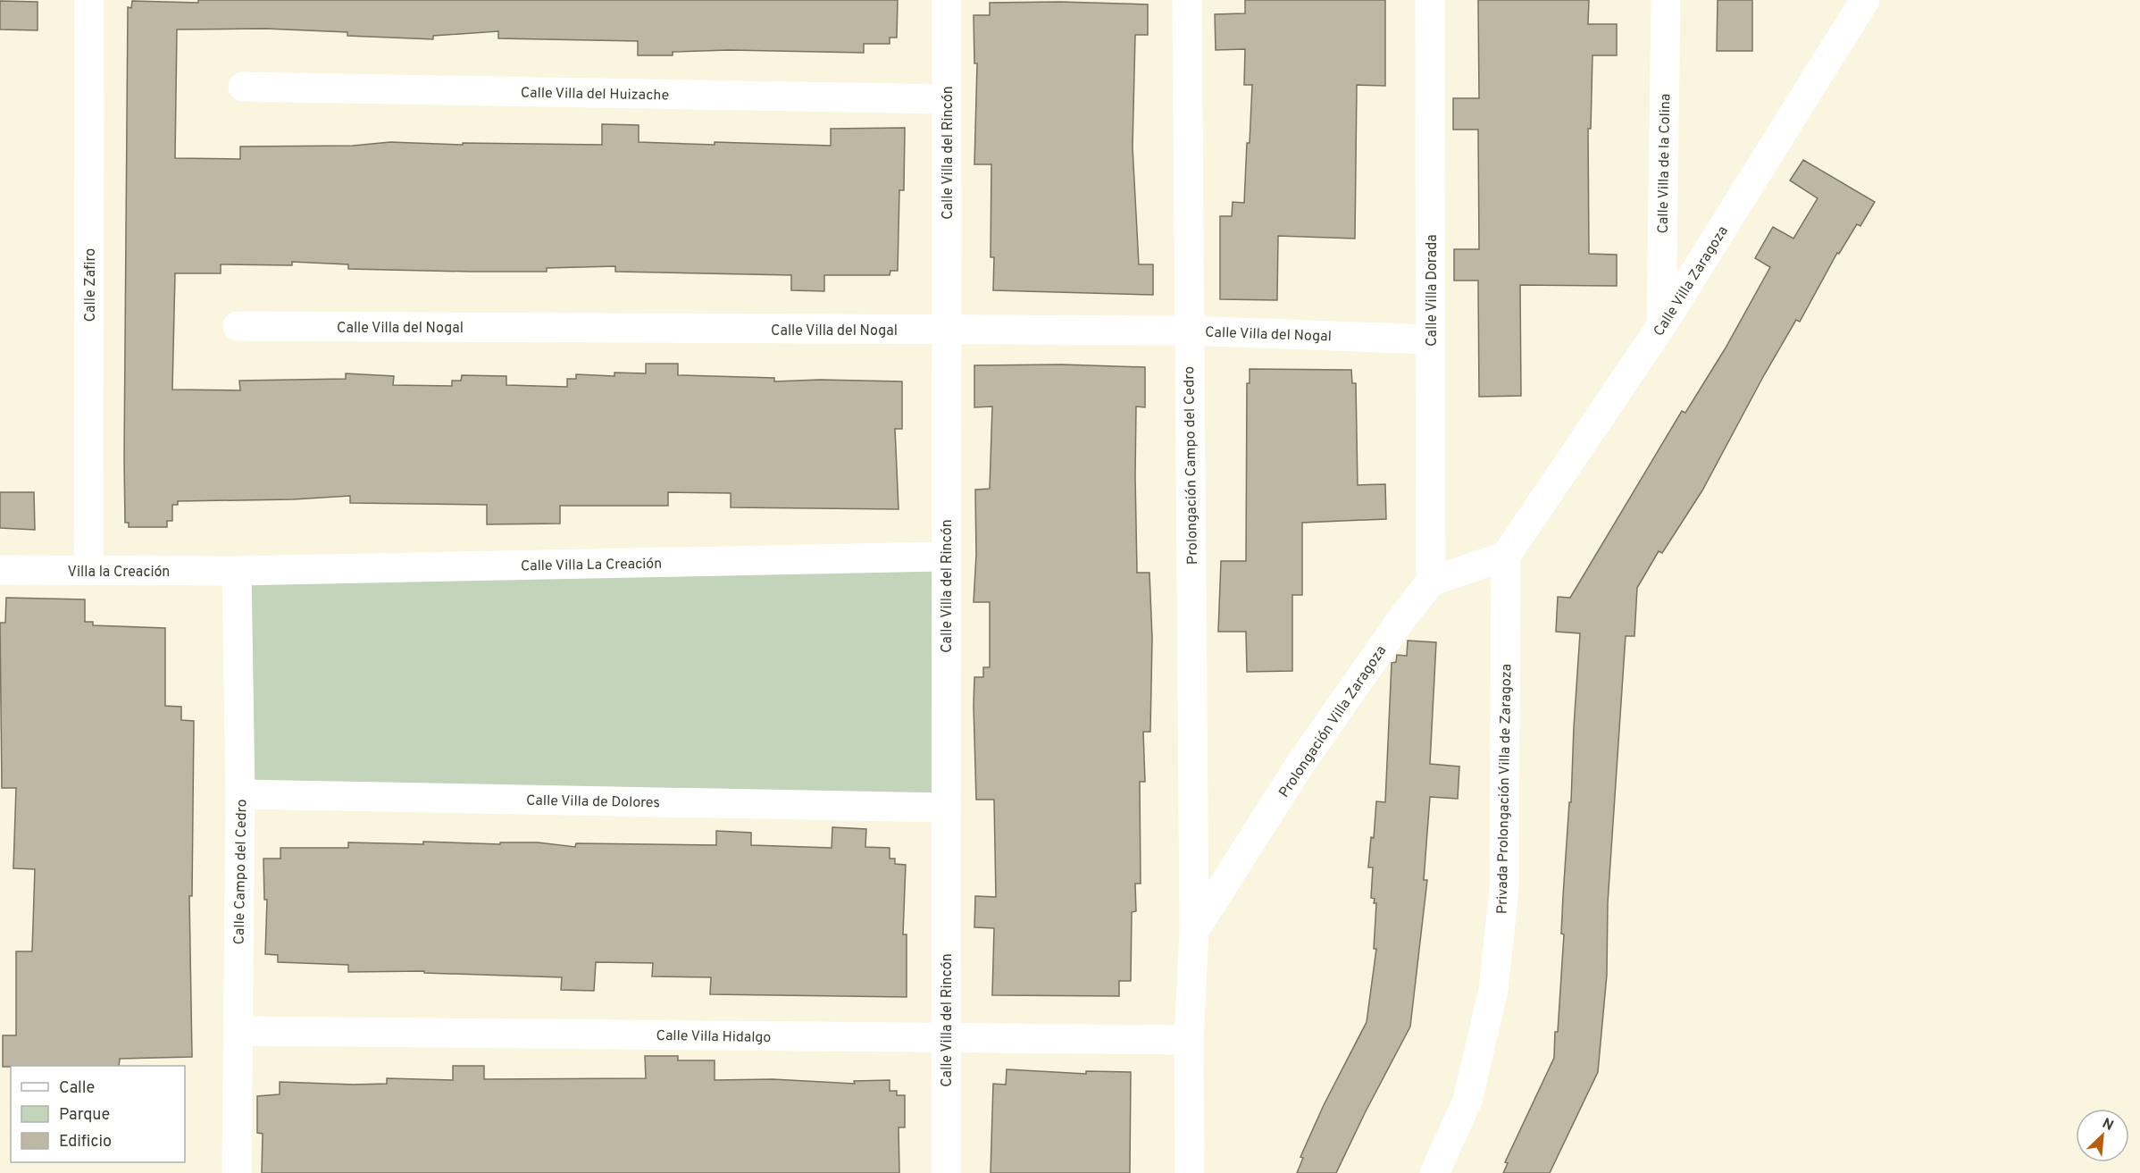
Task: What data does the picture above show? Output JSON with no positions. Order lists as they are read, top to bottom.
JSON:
{
  "streets": {
    "street": [
      "Calle Villa del Huizache",
      "Calle Villa del Rincón",
      "Calle Villa de la Colina",
      "Calle Villa Zaragoza",
      "Calle Zafiro",
      "Calle Villa Dorada",
      "Calle Villa del Nogal",
      "Prolongación Campo del Cedro",
      "Calle Villa La Creación",
      "Villa la Creación",
      "Prolongación Villa Zaragoza",
      "Privada Prolongación Villa de Zaragoza",
      "Calle Villa de Dolores",
      "Calle Campo del Cedro",
      "Calle Villa Hidalgo"
    ]
  },
  "crossings": [
    ["Calle Villa del Huizache", "Calle Villa del Rincón"],
    ["Calle Villa del Rincón", "Calle Villa del Nogal"],
    ["Calle Villa del Rincón", "Calle Villa La Creación"],
    ["Calle Villa del Rincón", "Calle Villa de Dolores"],
    ["Calle Villa del Rincón", "Calle Villa Hidalgo"],
    ["Calle Villa de la Colina", "Calle Villa Zaragoza"],
    ["Calle Villa Zaragoza", "Privada Prolongación Villa de Zaragoza"],
    ["Calle Zafiro", "Villa la Creación"],
    ["Calle Villa Dorada", "Calle Villa del Nogal"],
    ["Calle Villa Dorada", "Prolongación Villa Zaragoza"],
    ["Calle Villa del Nogal", "Prolongación Campo del Cedro"],
    ["Prolongación Campo del Cedro", "Prolongación Villa Zaragoza"],
    ["Prolongación Campo del Cedro", "Calle Villa Hidalgo"],
    ["Calle Villa La Creación", "Villa la Creación"],
    ["Calle Villa La Creación", "Calle Campo del Cedro"],
    ["Villa la Creación", "Calle Campo del Cedro"],
    ["Calle Villa de Dolores", "Calle Campo del Cedro"],
    ["Calle Campo del Cedro", "Calle Villa Hidalgo"]
  ],
  "legend": ["Calle", "Parque", "Edificio"],
  "north": "top right"
}
